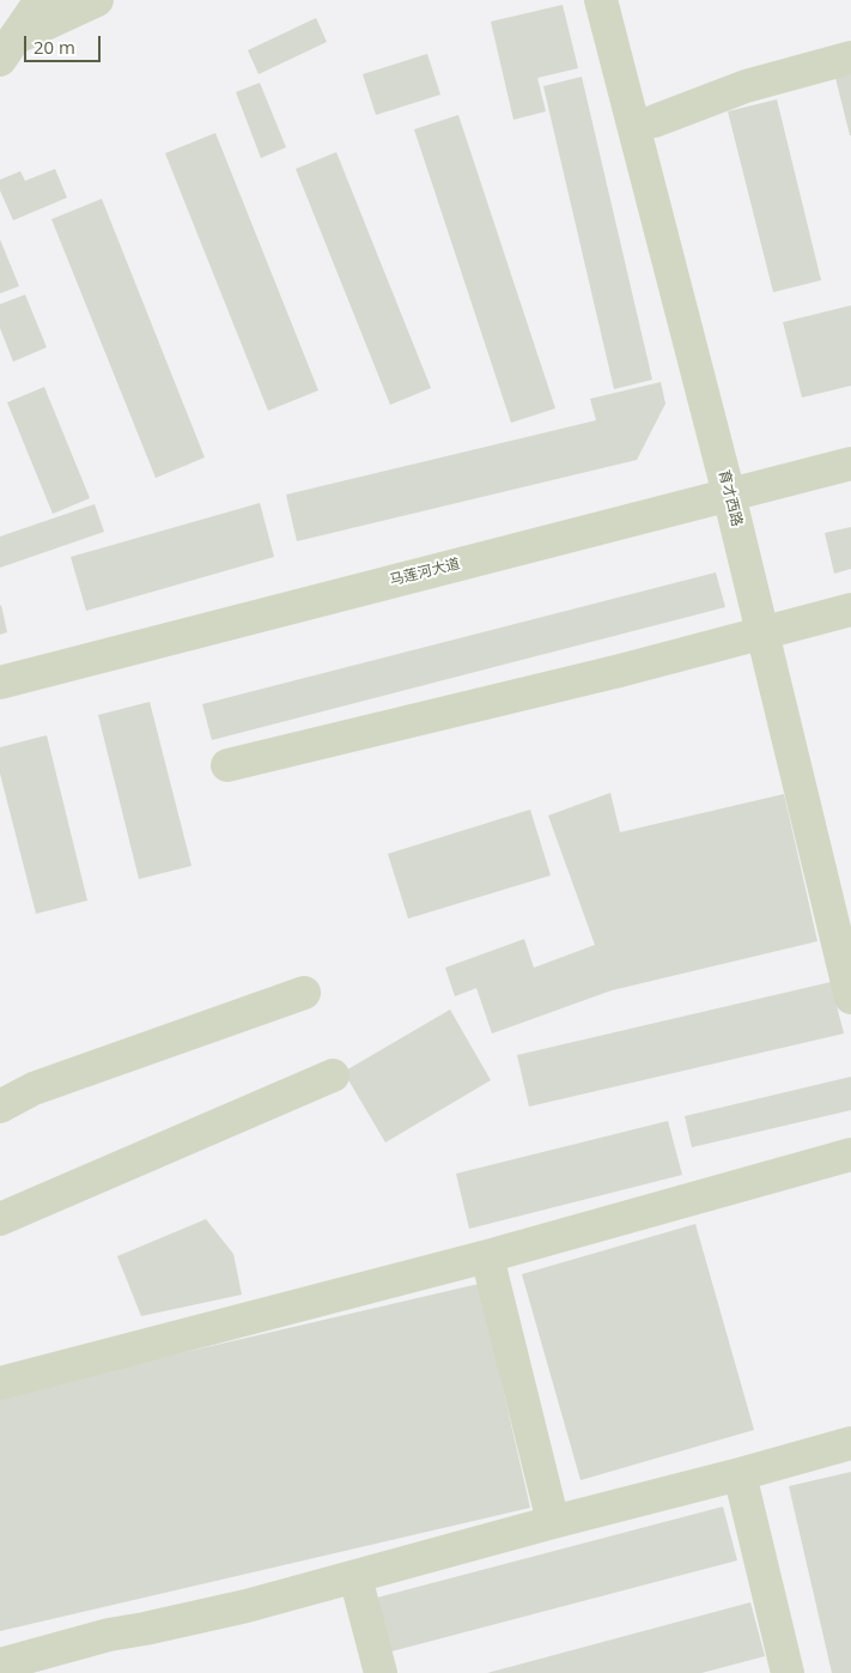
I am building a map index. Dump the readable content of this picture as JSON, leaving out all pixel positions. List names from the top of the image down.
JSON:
{
  "streets": {
    "street": ["育才西路", "马莲河大道"]
  },
  "crossings": [
    ["育才西路", "马莲河大道"]
  ],
  "scale_bar": "20 m"
}
